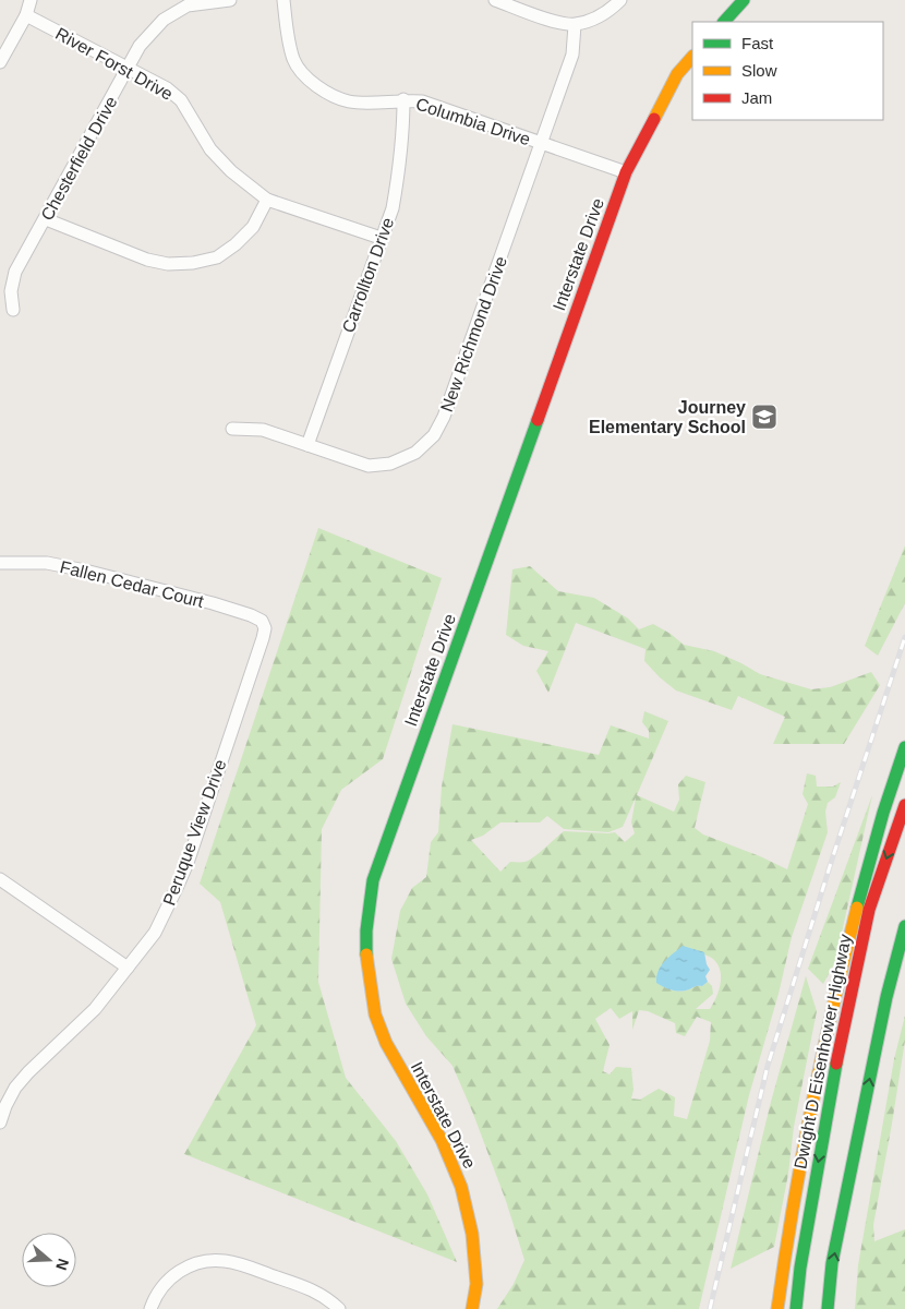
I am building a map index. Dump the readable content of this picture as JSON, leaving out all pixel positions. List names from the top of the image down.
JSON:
{
  "streets": {
    "main road": ["Interstate Drive", "Dwight D Eisenhower Highway"],
    "street": [
      "River Forst Drive",
      "Columbia Drive",
      "Chesterfield Drive",
      "Carrollton Drive",
      "New Richmond Drive",
      "Fallen Cedar Court",
      "Peruque View Drive"
    ]
  },
  "crossings": [
    ["River Forst Drive", "Chesterfield Drive"],
    ["River Forst Drive", "Carrollton Drive"],
    ["Columbia Drive", "Interstate Drive"],
    ["Columbia Drive", "Carrollton Drive"],
    ["Columbia Drive", "New Richmond Drive"],
    ["Carrollton Drive", "New Richmond Drive"],
    ["Fallen Cedar Court", "Peruque View Drive"]
  ],
  "places": {
    "school or university": ["Journey Elementary School"]
  },
  "legend": ["Fast", "Slow", "Jam"],
  "north": "right"
}
